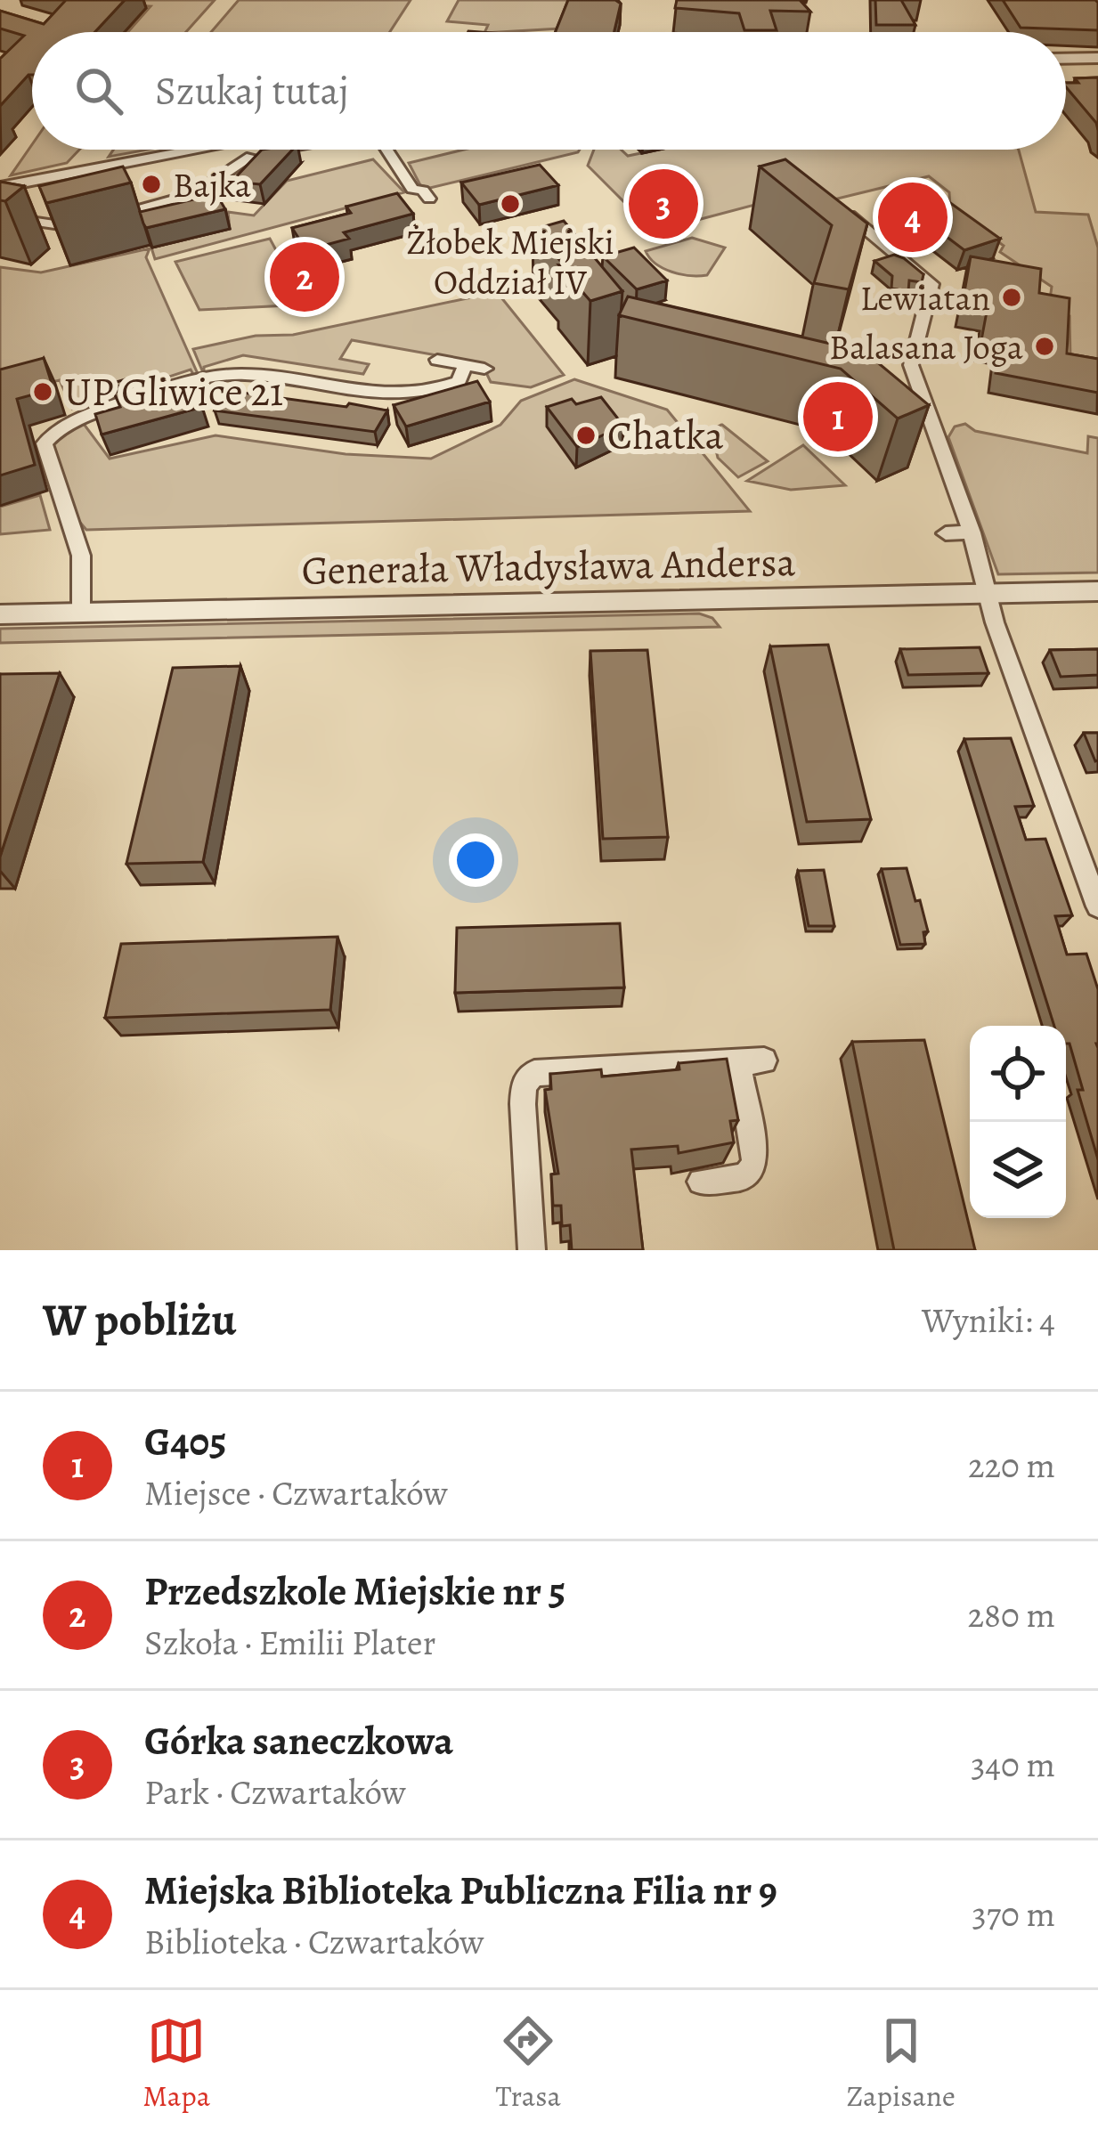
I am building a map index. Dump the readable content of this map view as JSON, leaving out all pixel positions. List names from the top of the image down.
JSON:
{
  "streets": {
    "street": ["Generała Władysława Andersa"]
  },
  "places": [
    "Bajka",
    "Żłobek Miejski Oddział IV",
    "Lewiatan",
    "Balasana Joga",
    "UP Gliwice 21",
    "Chatka"
  ],
  "page": {
    "search": "Szukaj tutaj",
    "pins": [
      "3",
      "4",
      "2",
      "1"
    ],
    "heading": ["W pobliżu", "Wyniki: 4"],
    "list": [
      {
        "mark": "1",
        "name": "G405",
        "note": "Miejsce · Czwartaków",
        "value": "220 m"
      },
      {
        "mark": "2",
        "name": "Przedszkole Miejskie nr 5",
        "note": "Szkoła · Emilii Plater",
        "value": "280 m"
      },
      {
        "mark": "3",
        "name": "Górka saneczkowa",
        "note": "Park · Czwartaków",
        "value": "340 m"
      },
      {
        "mark": "4",
        "name": "Miejska Biblioteka Publiczna Filia nr 9",
        "note": "Biblioteka · Czwartaków",
        "value": "370 m"
      }
    ],
    "nav": ["Mapa", "Trasa", "Zapisane"]
  }
}
